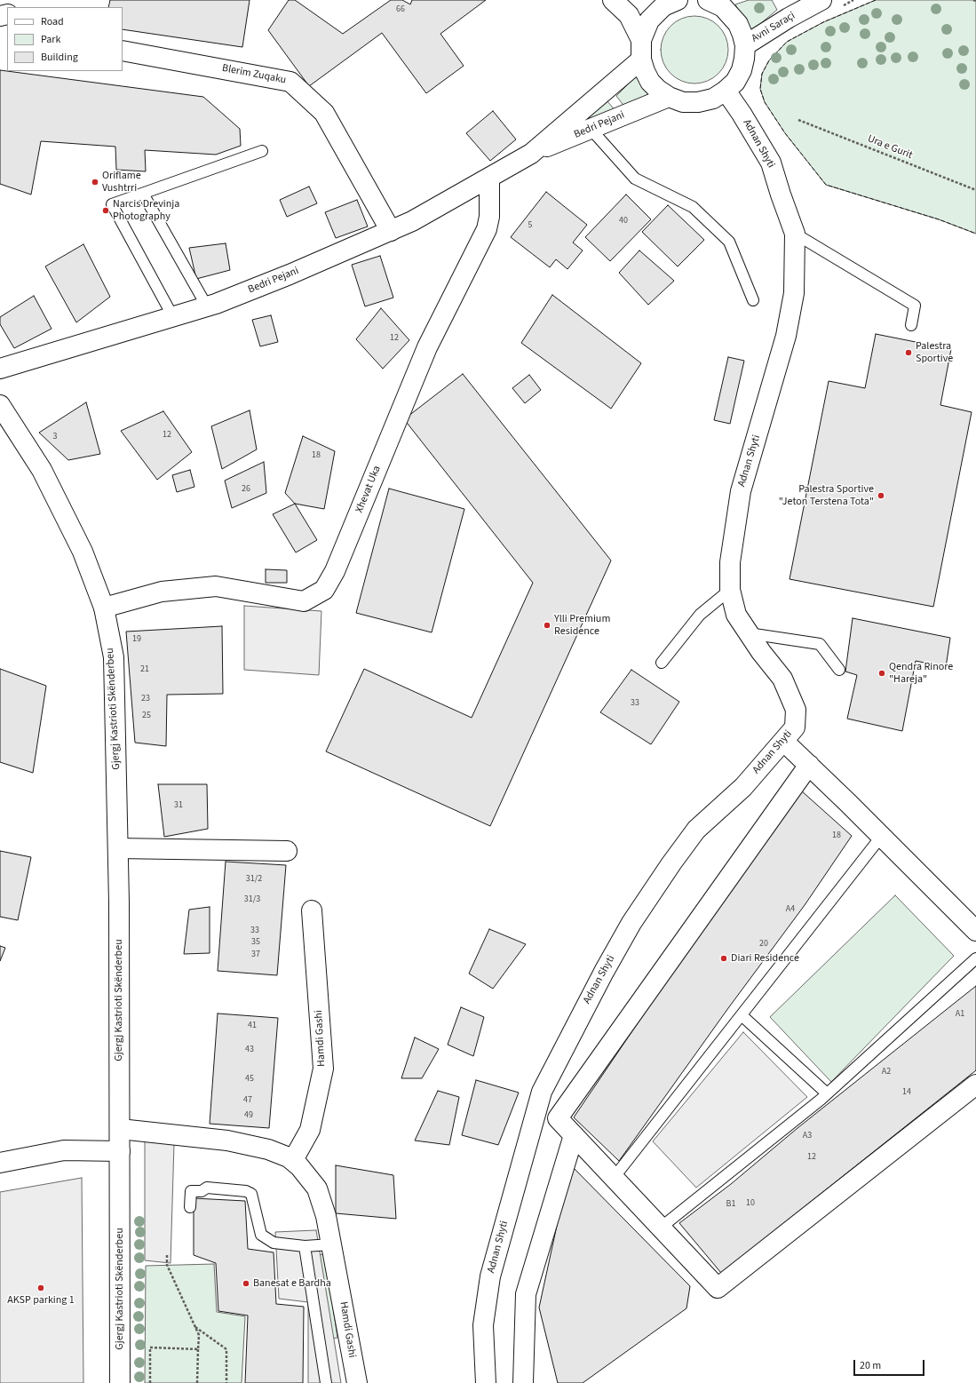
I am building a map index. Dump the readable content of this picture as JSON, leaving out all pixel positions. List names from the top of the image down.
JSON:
{
  "streets": {
    "street": [
      "Avni Saraçi",
      "Blerim Zuqaku",
      "Bedri Pejani",
      "Adnan Shyti",
      "Xhevat Uka",
      "Gjergj Kastrioti Skënderbeu",
      "Hamdi Gashi"
    ],
    "path": ["Ura e Gurit"]
  },
  "crossings": [
    ["Blerim Zuqaku", "Bedri Pejani"],
    ["Bedri Pejani", "Xhevat Uka"],
    ["Xhevat Uka", "Gjergj Kastrioti Skënderbeu"],
    ["Gjergj Kastrioti Skënderbeu", "Hamdi Gashi"]
  ],
  "places": [
    "Oriflame Vushtrri",
    "Narcis Drevinja Photography",
    "Palestra Sportive",
    "Palestra Sportive \"Jeton Terstena Tota\"",
    "Ylli Premium Residence",
    "Qendra Rinore \"Hareja\"",
    "Diari Residence",
    "Banesat e Bardha",
    "AKSP parking 1"
  ],
  "house_numbers": [
    "66",
    "40",
    "5",
    "12",
    "12",
    "3",
    "18",
    "26",
    "19",
    "21",
    "23",
    "33",
    "25",
    "31",
    "18",
    "31/2",
    "31/3",
    "A4",
    "33",
    "35",
    "20",
    "37",
    "A1",
    "41",
    "43",
    "A2",
    "45",
    "14",
    "47",
    "49",
    "A3",
    "12",
    "10",
    "B1"
  ],
  "legend": ["Road", "Park", "Building"],
  "scale_bar": "20 m"
}
